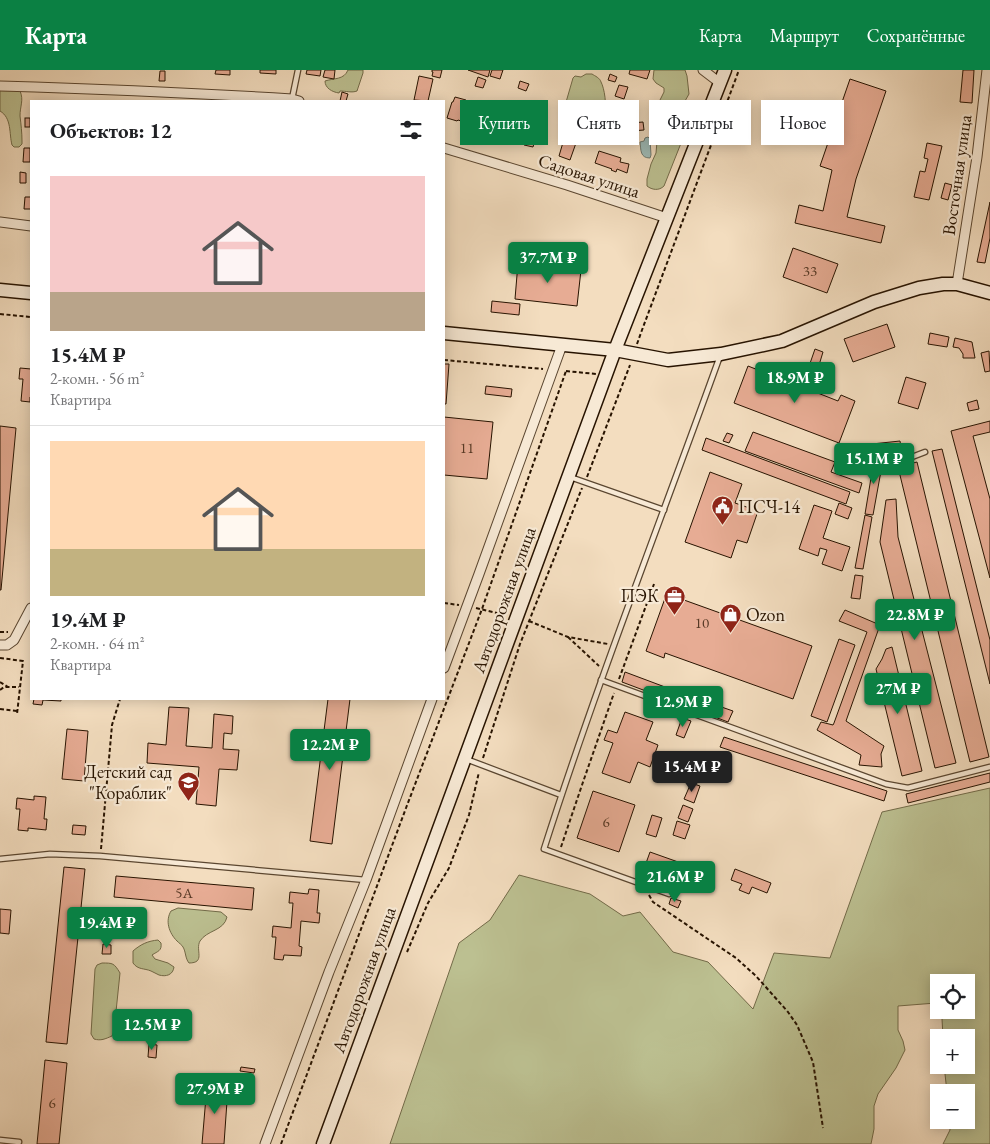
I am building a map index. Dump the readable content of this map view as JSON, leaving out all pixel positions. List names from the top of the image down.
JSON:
{
  "streets": {
    "main road": ["Автодорожная улица"],
    "street": ["Восточная улица", "Садовая улица"]
  },
  "crossings": [
    ["Садовая улица", "Автодорожная улица"]
  ],
  "places": {
    "public building": ["ПСЧ-14"],
    "office": ["ПЭК"],
    "shop": ["Ozon"],
    "school or university": ["Детский сад \"Кораблик\""]
  },
  "house_numbers": [
    "33",
    "11",
    "10",
    "6",
    "5А",
    "6"
  ],
  "page": {
    "header": "Карта",
    "nav": ["Карта", "Маршрут", "Сохранённые"],
    "chip": [
      "Купить",
      "Снять",
      "Фильтры",
      "Новое"
    ],
    "heading": "Объектов: 12",
    "list": [
      {
        "name": "15.4M ₽",
        "note": "2-комн. · 56 m² · Квартира"
      },
      {
        "name": "19.4M ₽",
        "note": "2-комн. · 64 m² · Квартира"
      }
    ],
    "price": [
      "37.7M ₽",
      "18.9M ₽",
      "15.1M ₽",
      "22.8M ₽",
      "27M ₽",
      "12.9M ₽",
      "12.2M ₽",
      "15.4M ₽",
      "21.6M ₽",
      "19.4M ₽",
      "12.5M ₽",
      "27.9M ₽"
    ],
    "map_buttons": ["+", "−"]
  }
}
